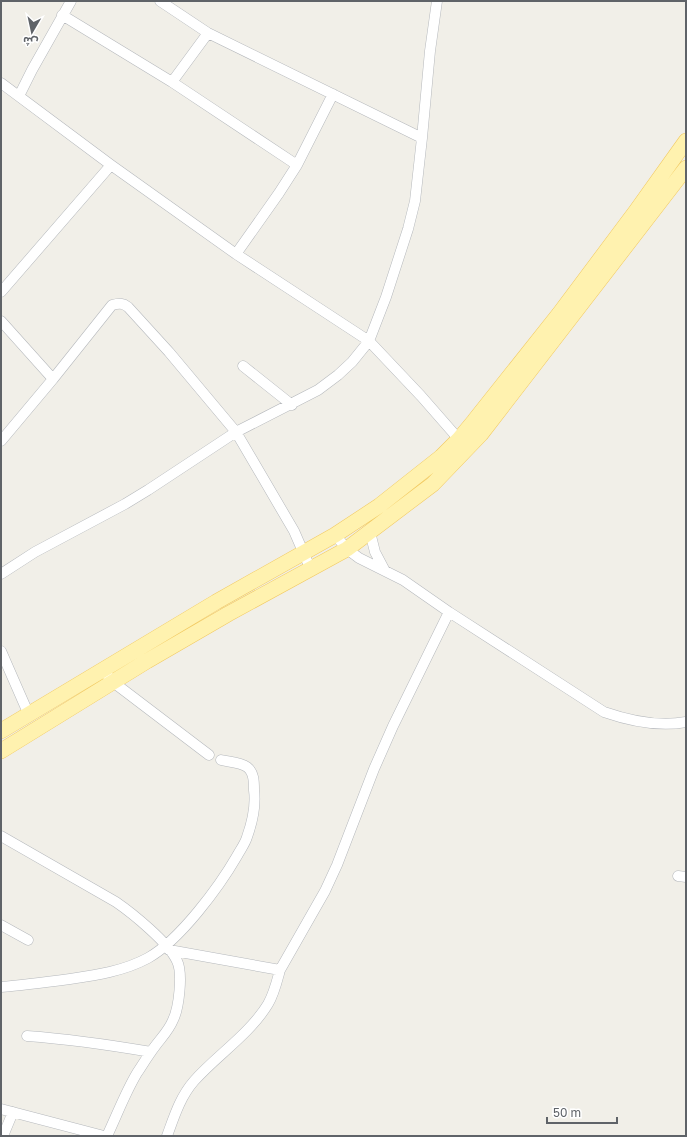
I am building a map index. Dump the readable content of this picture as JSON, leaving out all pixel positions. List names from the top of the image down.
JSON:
{
  "scale_bar": "50 m",
  "north": "bottom"
}
